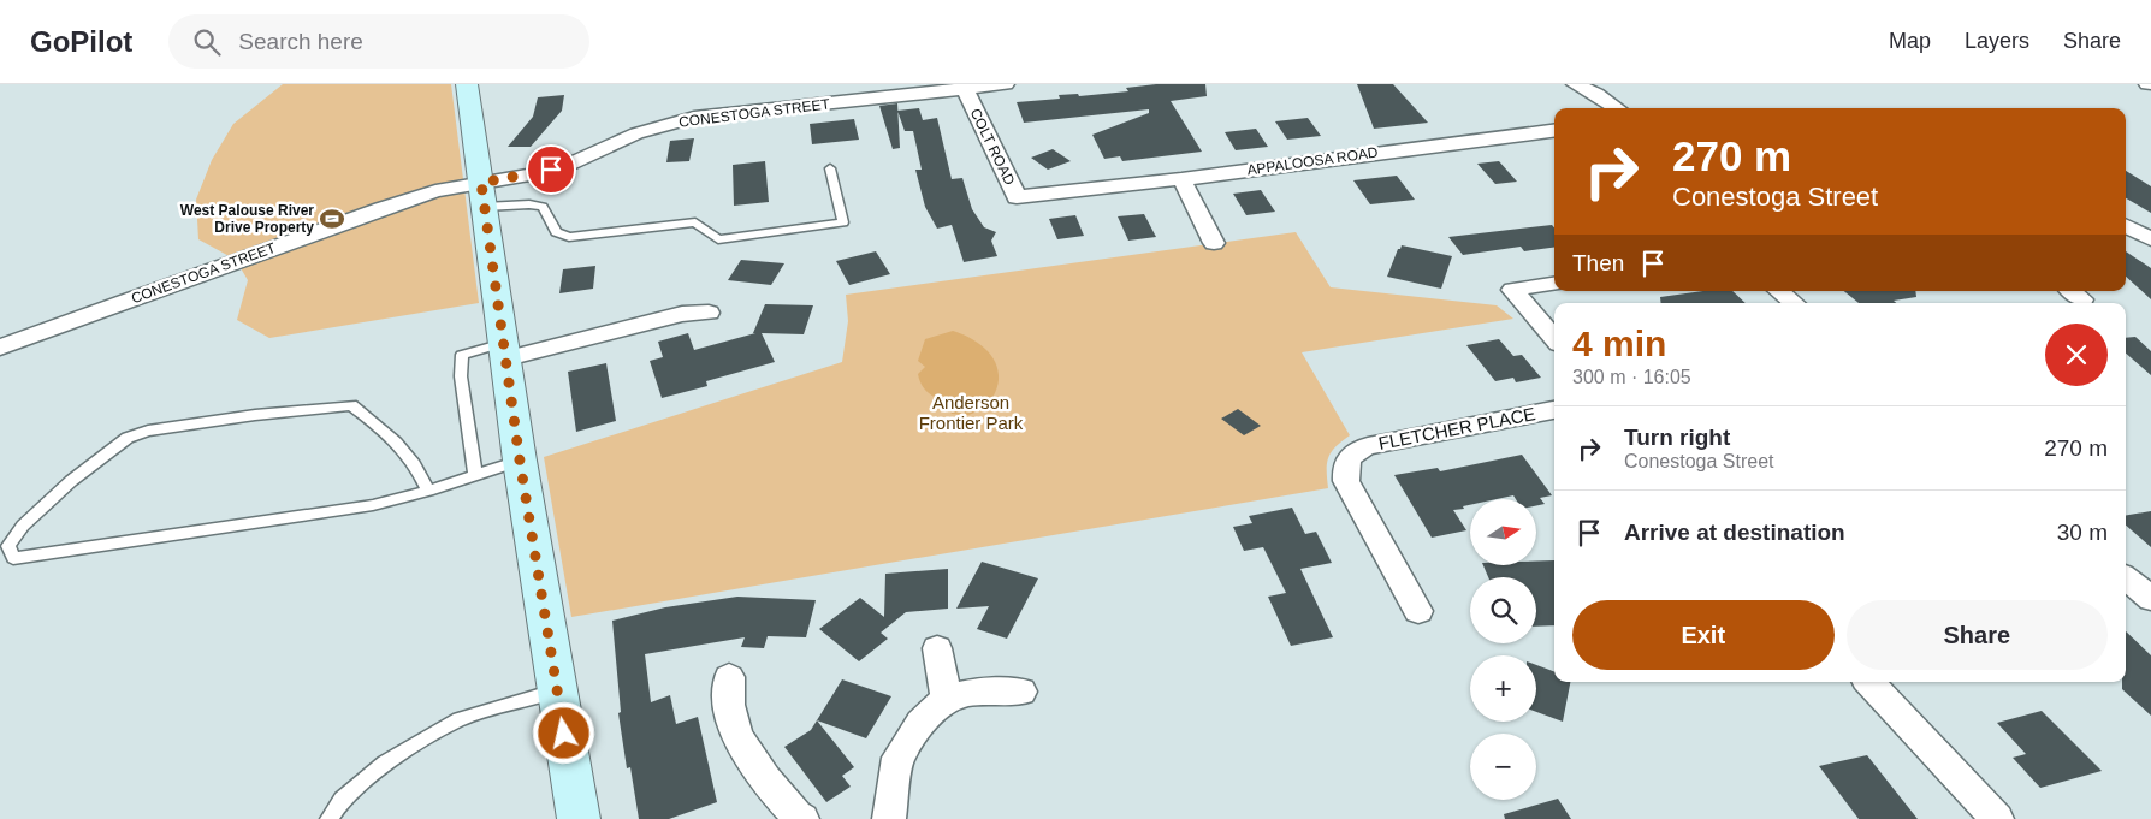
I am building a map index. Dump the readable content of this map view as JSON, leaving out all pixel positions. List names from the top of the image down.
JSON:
{
  "streets": {
    "street": [
      "CONESTOGA STREET",
      "COLT ROAD",
      "APPALOOSA ROAD",
      "FLETCHER PLACE"
    ]
  },
  "crossings": [
    ["CONESTOGA STREET", "COLT ROAD"],
    ["COLT ROAD", "APPALOOSA ROAD"]
  ],
  "parks": ["Anderson Frontier Park"],
  "places": {
    "sports": ["West Palouse River Drive Property"]
  },
  "north": "right",
  "page": {
    "header": "GoPilot",
    "search": "Search here",
    "nav": ["Map", "Layers", "Share"],
    "turn": ["270 m", "Conestoga Street"],
    "then": "Then",
    "heading": ["4 min", "300 m · 16:05"],
    "list": [
      {
        "name": "Turn right",
        "note": "Conestoga Street",
        "value": "270 m"
      },
      {
        "name": "Arrive at destination",
        "value": "30 m"
      }
    ],
    "map_buttons": ["+", "−"],
    "buttons": ["Exit", "Share"]
  }
}
